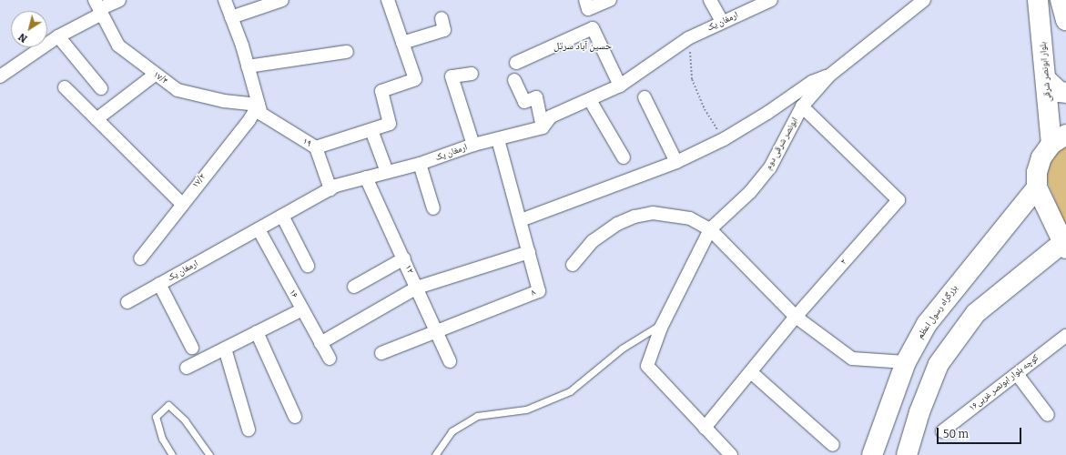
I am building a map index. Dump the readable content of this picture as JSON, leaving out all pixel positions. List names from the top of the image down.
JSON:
{
  "streets": {
    "highway": ["بلوار ابونصر شرقی", "بزرگراه رسول اعظم"],
    "street": [
      "ارمغان یک",
      "۱۷/۴",
      "۱۹",
      "ابونصر شرقی دوم",
      "۱۷/۲",
      "۲",
      "۱۲",
      "۸",
      "۱۶",
      "کوچه بلوار ابونصر غربی۱۶"
    ]
  },
  "crossings": [
    ["ارمغان یک", "۱۹"],
    ["ارمغان یک", "۱۲"],
    ["ارمغان یک", "۸"],
    ["ارمغان یک", "۱۶"],
    ["۱۷/۴", "۱۹"],
    ["۱۷/۴", "۱۷/۲"],
    ["۱۹", "۱۷/۲"],
    ["ابونصر شرقی دوم", "۲"],
    ["۱۲", "۸"]
  ],
  "districts": ["حسین آباد سرتل"],
  "scale_bar": "50 m",
  "north": "bottom left"
}
